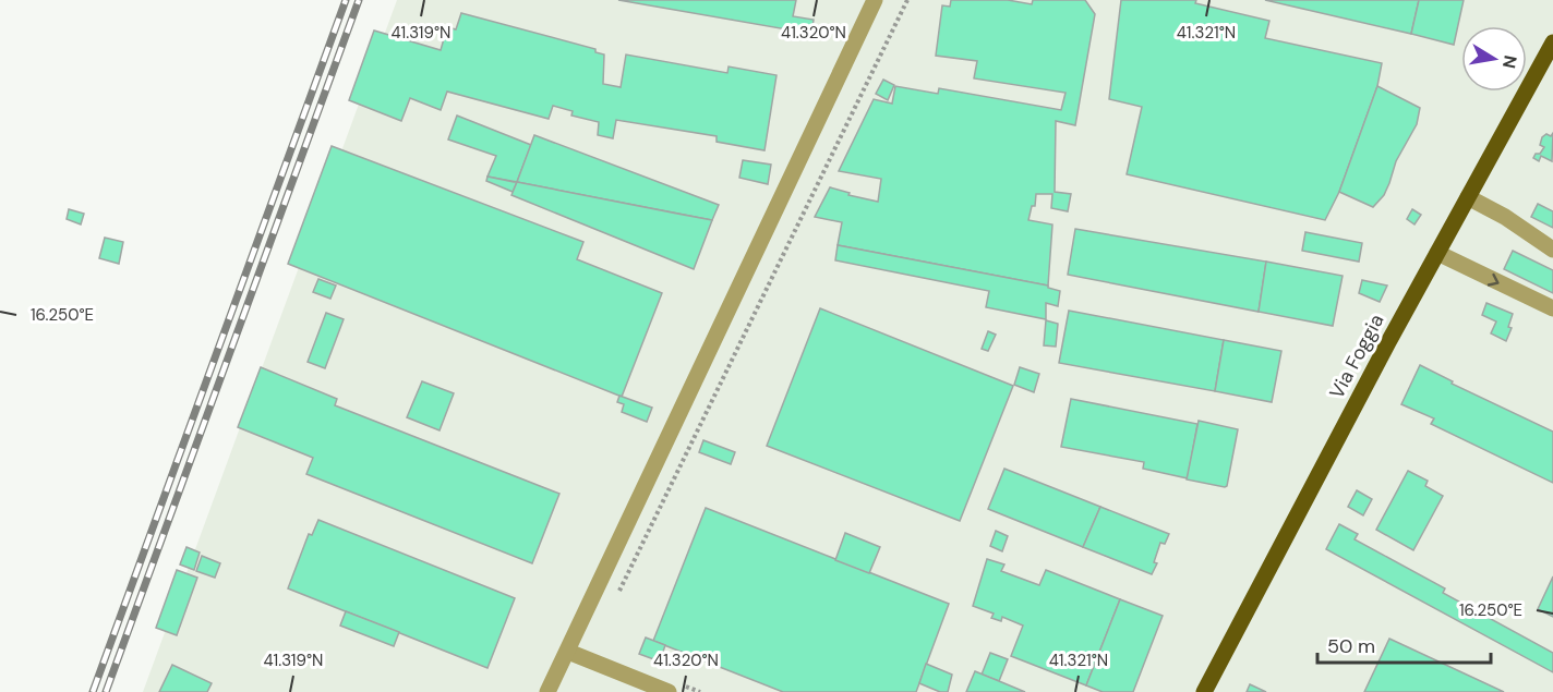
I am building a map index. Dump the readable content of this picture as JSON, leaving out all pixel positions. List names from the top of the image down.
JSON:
{
  "streets": {
    "main road": ["Via Foggia"]
  },
  "scale_bar": "50 m",
  "north": "right",
  "coordinates": [
    "41.319°N",
    "41.320°N",
    "41.321°N",
    "16.250°E"
  ]
}
